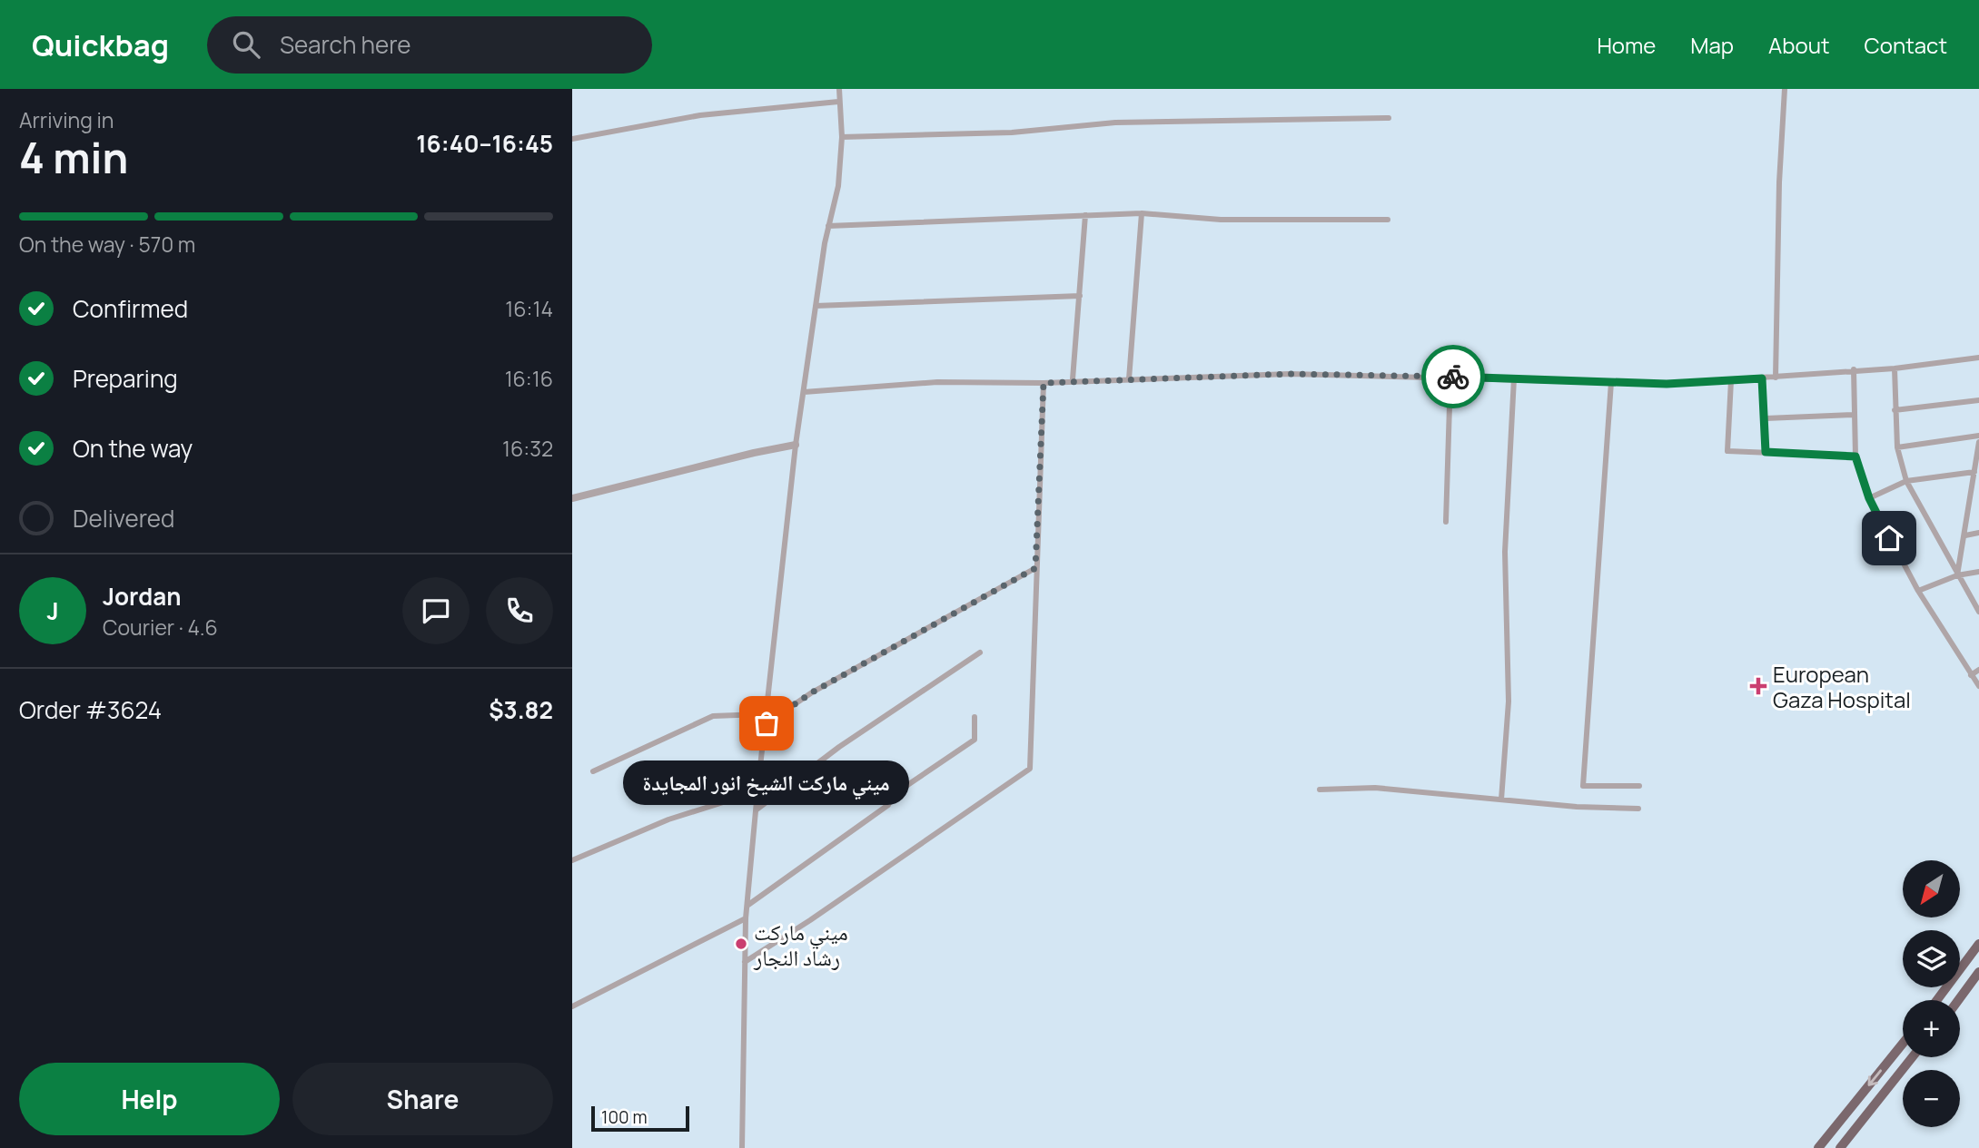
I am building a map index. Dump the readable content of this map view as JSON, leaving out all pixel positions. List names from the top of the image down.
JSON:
{
  "places": {
    "health": ["European Gaza Hospital"],
    "other": ["ميني ماركت الشيخ انور المجايدة", "ميني ماركت رشاد النجار"]
  },
  "scale_bar": "100 m",
  "north": "bottom left",
  "page": {
    "header": "Quickbag",
    "search": "Search here",
    "nav": [
      "Home",
      "Map",
      "About",
      "Contact"
    ],
    "heading": ["4 min", "Arriving in", "16:40–16:45"],
    "panel": [
      "Jordan",
      "Courier · 4.6",
      "Order #3624",
      "$3.82"
    ],
    "bar": "On the way · 570 m",
    "list": [
      ["Confirmed", "16:14"],
      ["Preparing", "16:16"],
      ["On the way", "16:32"],
      "Delivered"
    ],
    "round": "J",
    "bubble": "ميني ماركت الشيخ انور المجايدة",
    "map_buttons": ["+", "−"],
    "buttons": ["Help", "Share"],
    "scale": "100 m"
  }
}
